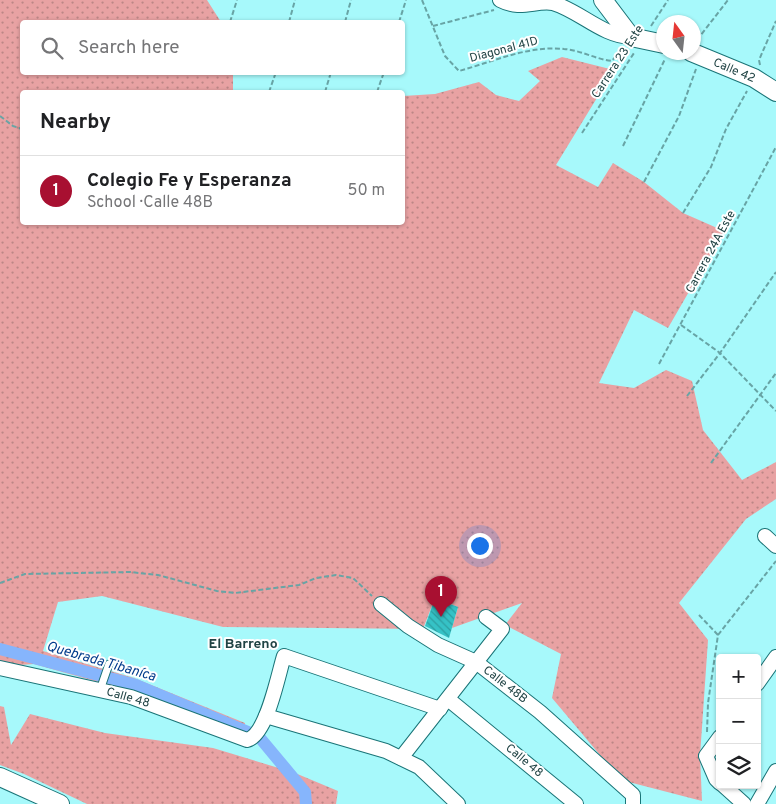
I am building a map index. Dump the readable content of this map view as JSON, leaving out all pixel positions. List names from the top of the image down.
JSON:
{
  "streets": {
    "street": ["Calle 42", "Calle 48B", "Calle 48"],
    "path": ["Diagonal 41D", "Carrera 23 Este", "Carrera 24A Este"]
  },
  "crossings": [
    ["Diagonal 41D", "Carrera 23 Este"]
  ],
  "districts": ["El Barreno"],
  "water": ["Quebrada Tibaníca"],
  "north": "top",
  "page": {
    "search": "Search here",
    "heading": "Nearby",
    "list": [
      {
        "mark": "1",
        "name": "Colegio Fe y Esperanza",
        "note": "School · Calle 48B",
        "value": "50 m"
      }
    ],
    "pins": "1",
    "map_buttons": ["+", "−"]
  }
}
